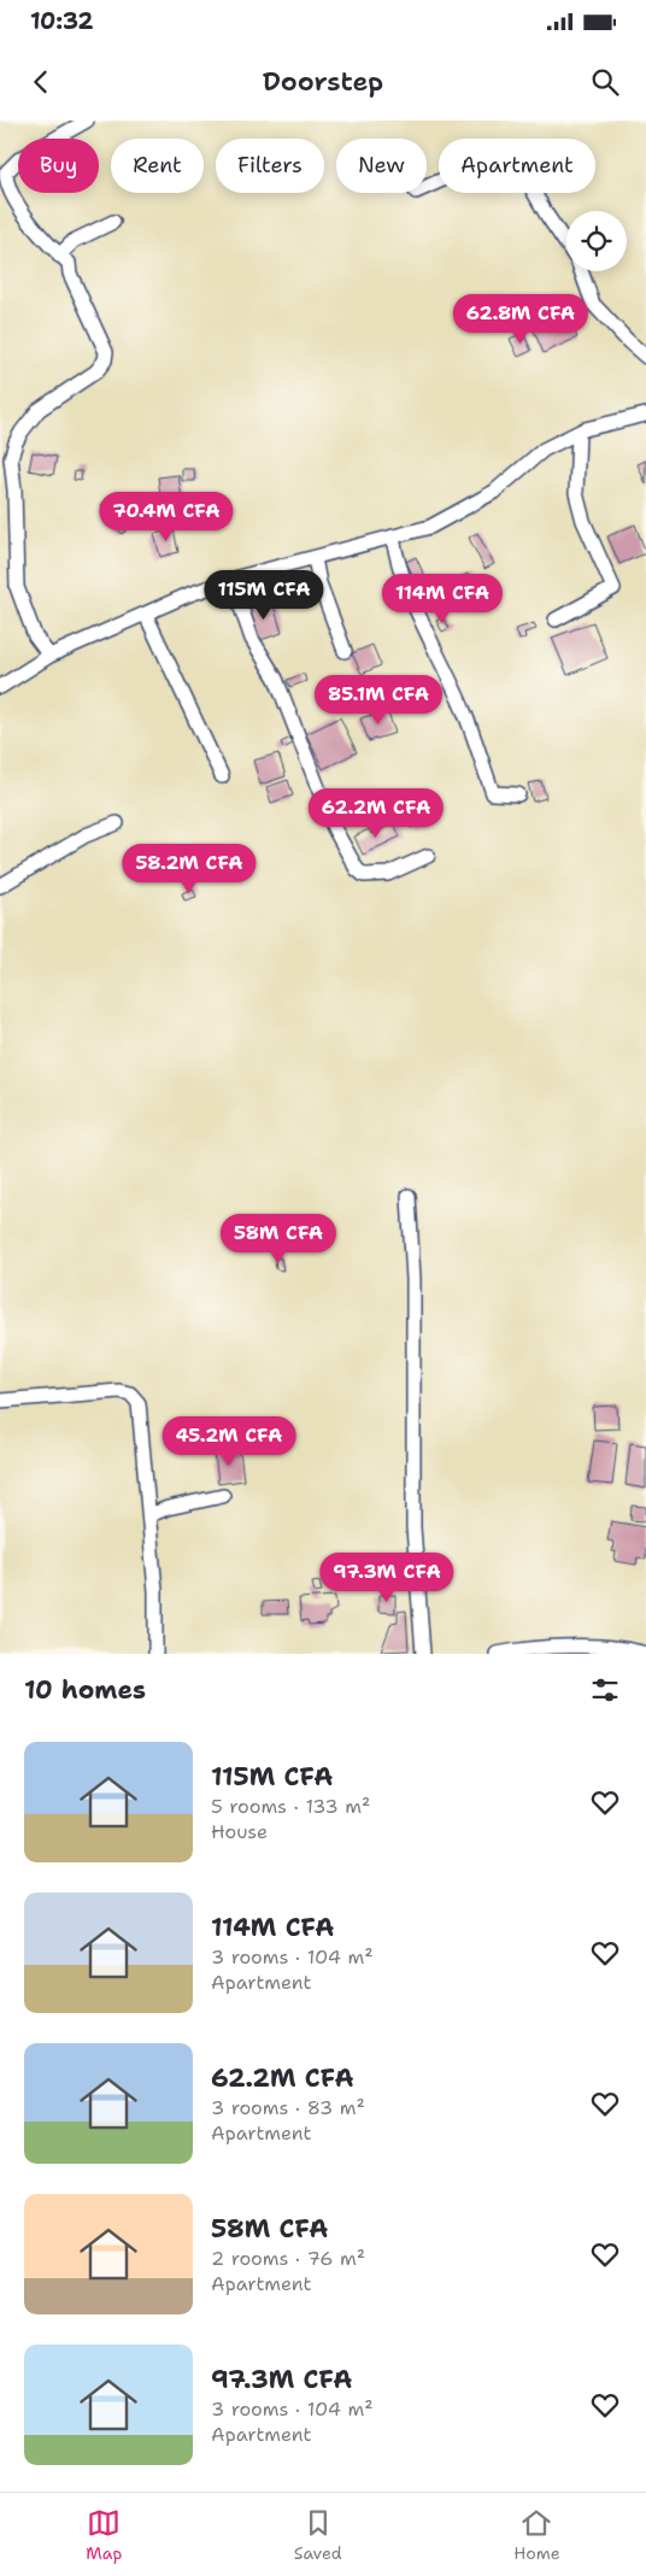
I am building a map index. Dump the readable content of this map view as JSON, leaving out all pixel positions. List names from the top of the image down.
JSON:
{
  "page": {
    "status": "10:32",
    "header": "Doorstep",
    "chip": [
      "Buy",
      "Rent",
      "Filters",
      "New",
      "Apartment"
    ],
    "price": [
      "62.8M CFA",
      "70.4M CFA",
      "115M CFA",
      "114M CFA",
      "85.1M CFA",
      "62.2M CFA",
      "58.2M CFA",
      "58M CFA",
      "45.2M CFA",
      "97.3M CFA"
    ],
    "heading": "10 homes",
    "list": [
      {
        "name": "115M CFA",
        "note": "5 rooms · 133 m² · House"
      },
      {
        "name": "114M CFA",
        "note": "3 rooms · 104 m² · Apartment"
      },
      {
        "name": "62.2M CFA",
        "note": "3 rooms · 83 m² · Apartment"
      },
      {
        "name": "58M CFA",
        "note": "2 rooms · 76 m² · Apartment"
      },
      {
        "name": "97.3M CFA",
        "note": "3 rooms · 104 m² · Apartment"
      }
    ],
    "tabs": ["Map", "Saved", "Home"]
  }
}
